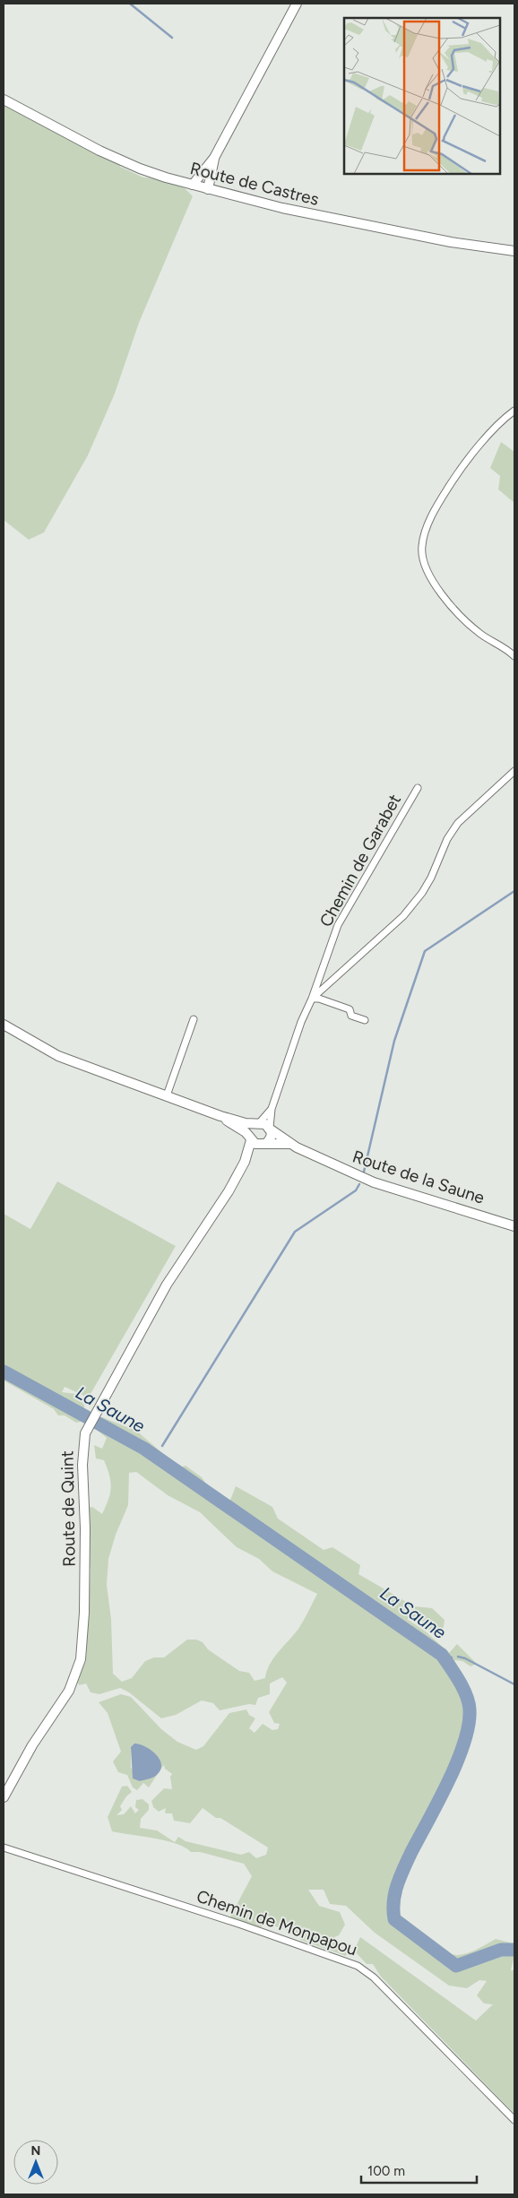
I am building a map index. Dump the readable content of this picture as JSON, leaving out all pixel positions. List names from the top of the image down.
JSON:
{
  "streets": {
    "street": [
      "Route de Castres",
      "Chemin de Garabet",
      "Route de la Saune",
      "Route de Quint",
      "Chemin de Monpapou"
    ]
  },
  "crossings": [
    ["Chemin de Garabet", "Route de la Saune"],
    ["Chemin de Garabet", "Route de Quint"],
    ["Route de la Saune", "Route de Quint"]
  ],
  "water": ["La Saune"],
  "scale_bar": "100 m",
  "north": "top"
}
